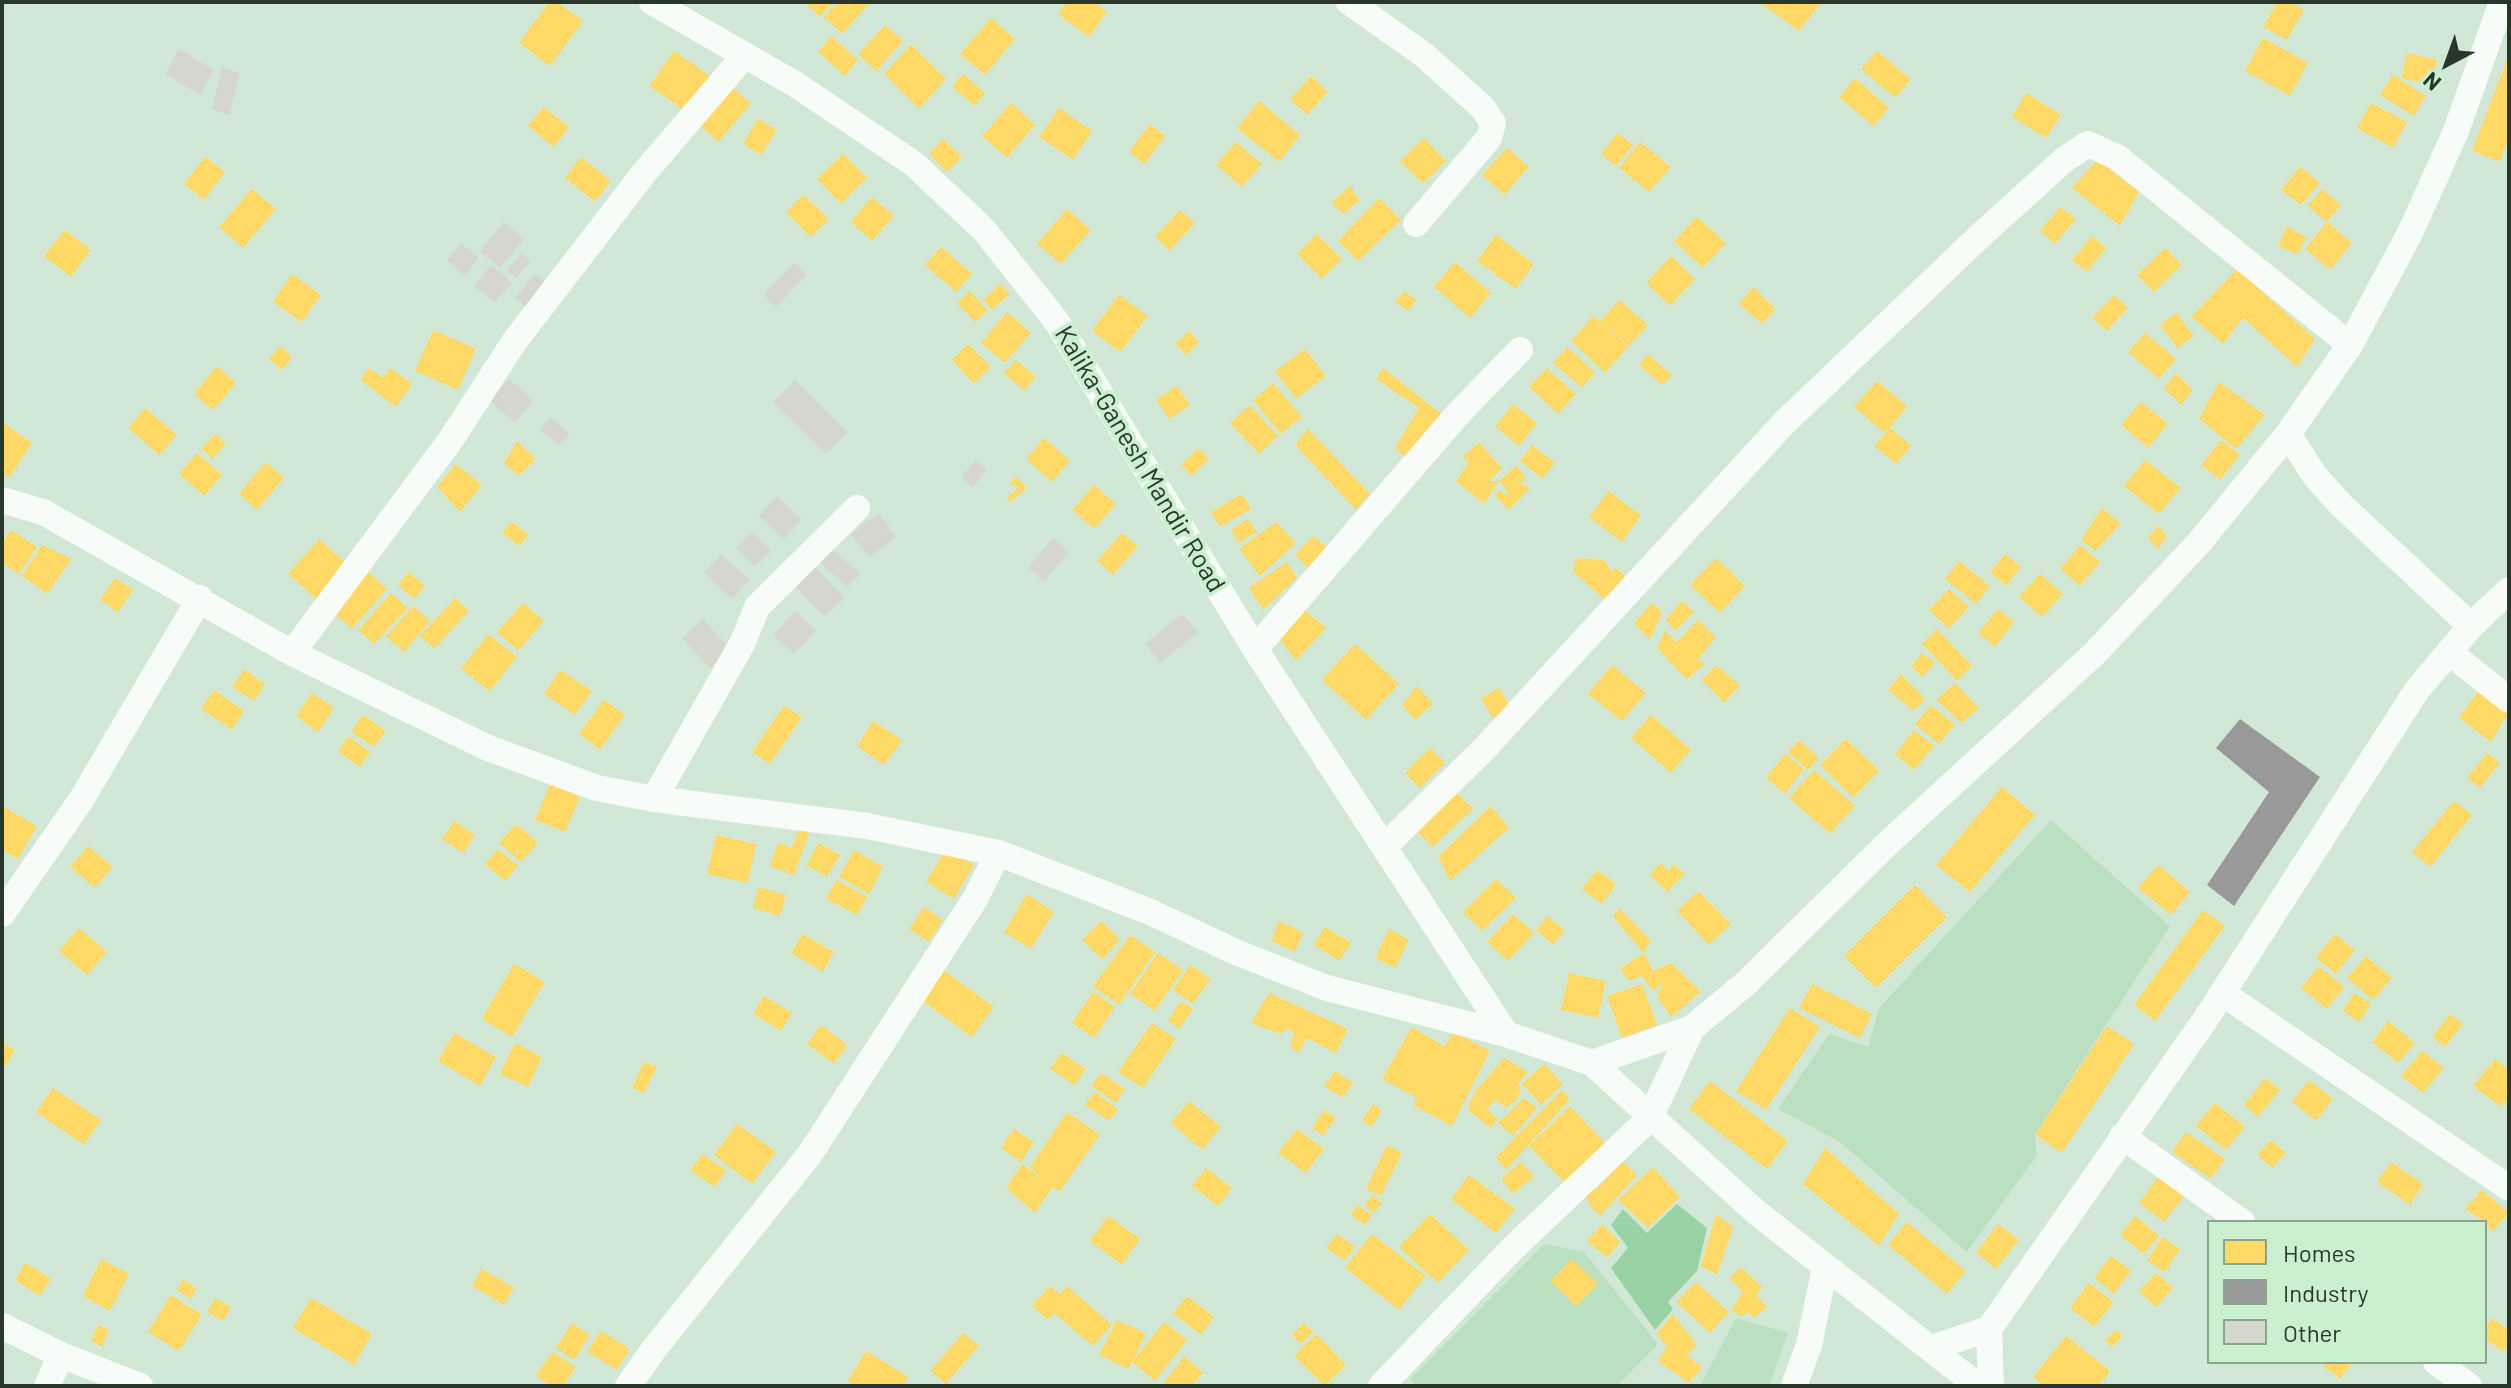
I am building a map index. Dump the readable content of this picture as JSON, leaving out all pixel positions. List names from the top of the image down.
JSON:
{
  "streets": {
    "street": ["Kalika-Ganesh Mandir Road"]
  },
  "legend": ["Homes", "Industry", "Other"],
  "north": "bottom left"
}
